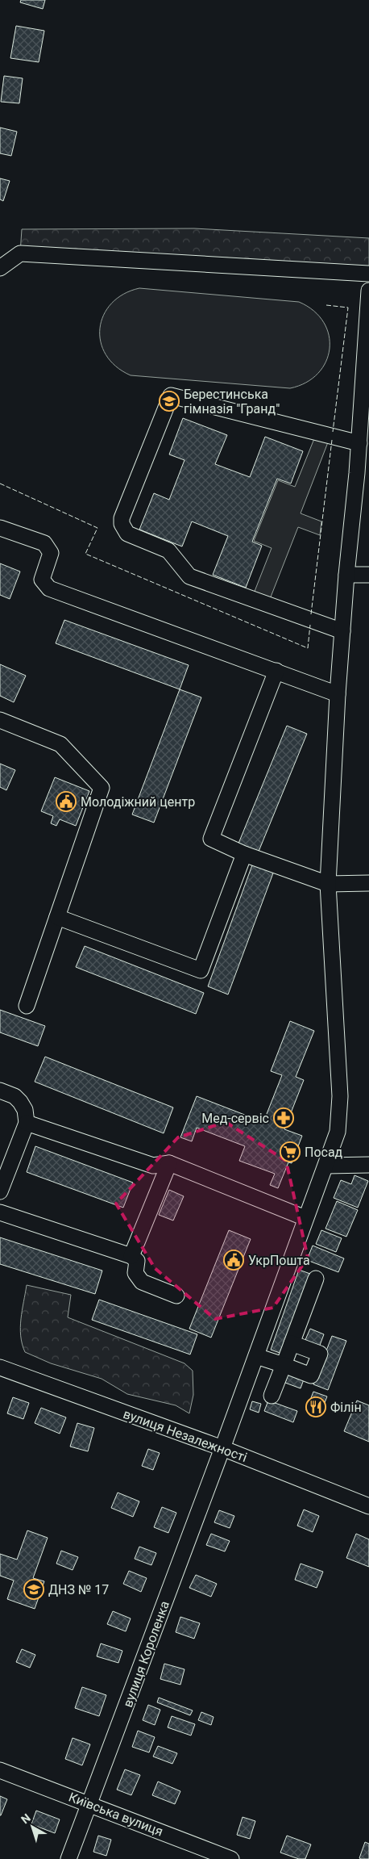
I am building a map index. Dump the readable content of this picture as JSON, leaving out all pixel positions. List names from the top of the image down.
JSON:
{
  "streets": {
    "street": ["вулиця Незалежності", "вулиця Короленка", "Київська вулиця"]
  },
  "crossings": [
    ["вулиця Незалежності", "вулиця Короленка"],
    ["вулиця Короленка", "Київська вулиця"]
  ],
  "places": {
    "school or university": ["Берестинська гімназія \"Гранд\"", "ДНЗ № 17"],
    "public building": ["Молодіжний центр", "УкрПошта"],
    "pharmacy": ["Мед-сервіс"],
    "supermarket": ["Посад"],
    "restaurant": ["Філін"]
  },
  "north": "top left"
}
